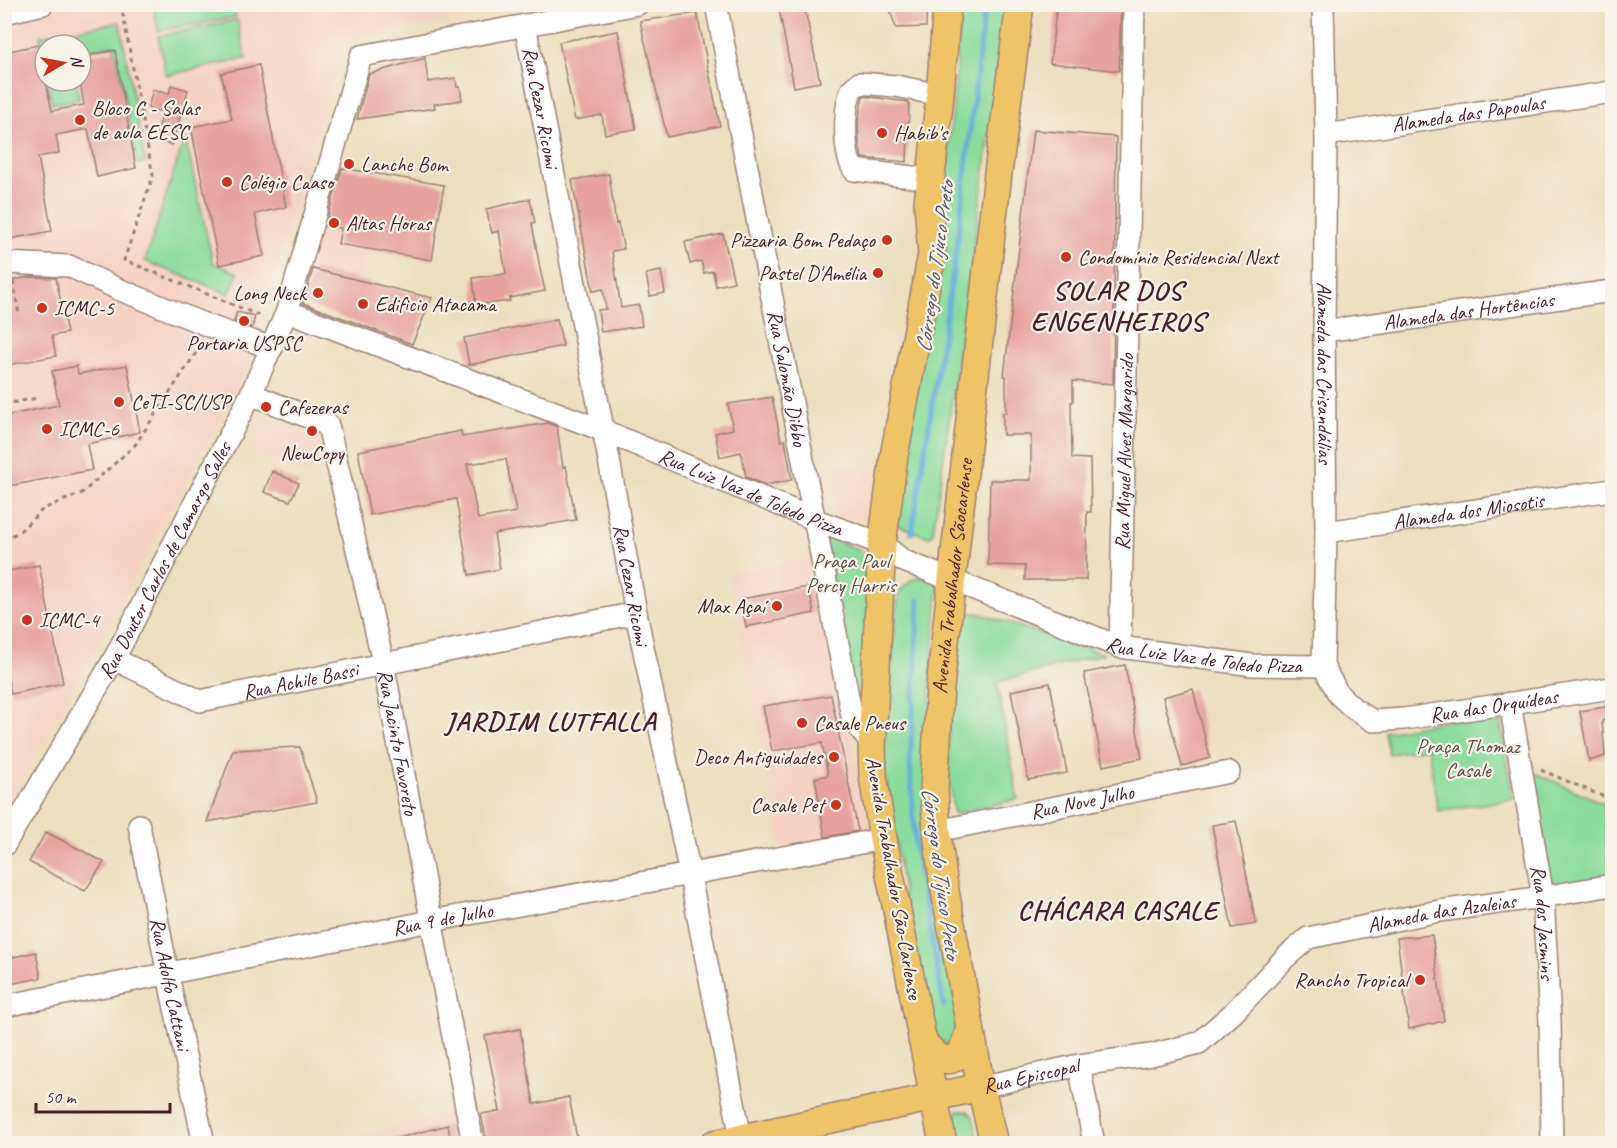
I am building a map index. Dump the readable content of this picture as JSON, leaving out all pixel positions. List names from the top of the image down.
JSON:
{
  "streets": {
    "main road": ["Avenida Trabalhador Sãocarlense", "Avenida Trabalhador São-Carlense", "Rua Episcopal"],
    "street": [
      "Rua Cezar Ricomi",
      "Alameda das Papoulas",
      "Alameda das Hortências",
      "Alameda das Crisandálias",
      "Rua Salomão Dibbo",
      "Rua Miguel Alves Margarido",
      "Rua Luiz Vaz de Toledo Pizza",
      "Alameda dos Miosotis",
      "Rua Doutor Carlos de Camargo Salles",
      "Rua Achile Bassi",
      "Rua das Orquídeas",
      "Rua Jacinto Favoreto",
      "Rua Nove Julho",
      "Alameda das Azaleias",
      "Rua 9 de Julho",
      "Rua dos Jasmins",
      "Rua Adolfo Cattani"
    ]
  },
  "crossings": [
    ["Rua Cezar Ricomi", "Rua Luiz Vaz de Toledo Pizza"],
    ["Rua Cezar Ricomi", "Rua Doutor Carlos de Camargo Salles"],
    ["Rua Cezar Ricomi", "Rua Achile Bassi"],
    ["Rua Cezar Ricomi", "Rua 9 de Julho"],
    ["Rua Cezar Ricomi", "Rua Episcopal"],
    ["Alameda das Papoulas", "Alameda das Crisandálias"],
    ["Alameda das Hortências", "Alameda das Crisandálias"],
    ["Alameda das Crisandálias", "Rua Luiz Vaz de Toledo Pizza"],
    ["Alameda das Crisandálias", "Alameda dos Miosotis"],
    ["Alameda das Crisandálias", "Rua das Orquídeas"],
    ["Rua Salomão Dibbo", "Rua Luiz Vaz de Toledo Pizza"],
    ["Rua Salomão Dibbo", "Avenida Trabalhador São-Carlense"],
    ["Rua Miguel Alves Margarido", "Rua Luiz Vaz de Toledo Pizza"],
    ["Rua Luiz Vaz de Toledo Pizza", "Rua Doutor Carlos de Camargo Salles"],
    ["Rua Luiz Vaz de Toledo Pizza", "Avenida Trabalhador Sãocarlense"],
    ["Rua Luiz Vaz de Toledo Pizza", "Rua das Orquídeas"],
    ["Rua Luiz Vaz de Toledo Pizza", "Avenida Trabalhador São-Carlense"],
    ["Rua Doutor Carlos de Camargo Salles", "Rua Achile Bassi"],
    ["Rua Doutor Carlos de Camargo Salles", "Rua Jacinto Favoreto"],
    ["Avenida Trabalhador Sãocarlense", "Rua Nove Julho"],
    ["Avenida Trabalhador Sãocarlense", "Rua Episcopal"],
    ["Rua Achile Bassi", "Rua Jacinto Favoreto"],
    ["Rua das Orquídeas", "Rua dos Jasmins"],
    ["Rua Jacinto Favoreto", "Rua 9 de Julho"],
    ["Avenida Trabalhador São-Carlense", "Rua 9 de Julho"],
    ["Avenida Trabalhador São-Carlense", "Rua Episcopal"],
    ["Alameda das Azaleias", "Rua dos Jasmins"],
    ["Alameda das Azaleias", "Rua Episcopal"],
    ["Rua 9 de Julho", "Rua Adolfo Cattani"]
  ],
  "districts": ["SOLAR DOS ENGENHEIROS", "JARDIM LUTFALLA", "CHÁCARA CASALE"],
  "water": ["Córrego do Tijuco Preto"],
  "parks": ["Praça Paul Percy Harris", "Praça Thomaz Casale"],
  "places": [
    "Bloco C - Salas de aula EESC",
    "Habib's",
    "Lanche Bom",
    "Colégio Caaso",
    "Altas Horas",
    "Pizzaria Bom Pedaço",
    "Condomínio Residencial Next",
    "Pastel D'Amélia",
    "Long Neck",
    "Edificio Atacama",
    "ICMC-5",
    "Portaria USPSC",
    "CeTI-SC/USP",
    "Cafezeras",
    "ICMC-6",
    "NewCopy",
    "Max Açaí",
    "ICMC-4",
    "Casale Pneus",
    "Deco Antiguidades",
    "Casale Pet",
    "Rancho Tropical"
  ],
  "scale_bar": "50 m",
  "north": "right"
}
